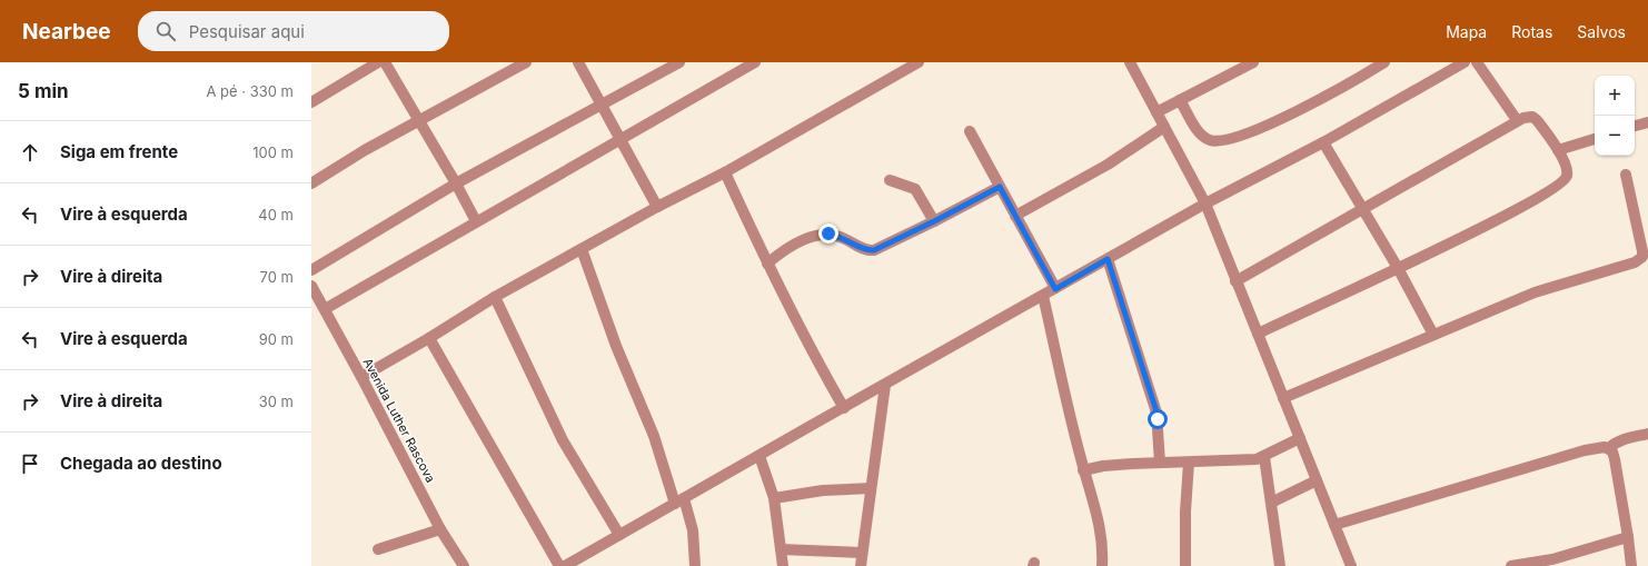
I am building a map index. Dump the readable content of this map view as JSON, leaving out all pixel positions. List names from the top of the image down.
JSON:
{
  "streets": {
    "street": ["Avenida Luther Rascova"]
  },
  "page": {
    "header": "Nearbee",
    "search": "Pesquisar aqui",
    "nav": ["Mapa", "Rotas", "Salvos"],
    "heading": ["5 min", "A pé · 330 m"],
    "map_buttons": ["+", "−"],
    "list": [
      ["Siga em frente", "100 m"],
      ["Vire à esquerda", "40 m"],
      ["Vire à direita", "70 m"],
      ["Vire à esquerda", "90 m"],
      ["Vire à direita", "30 m"],
      "Chegada ao destino"
    ]
  }
}
